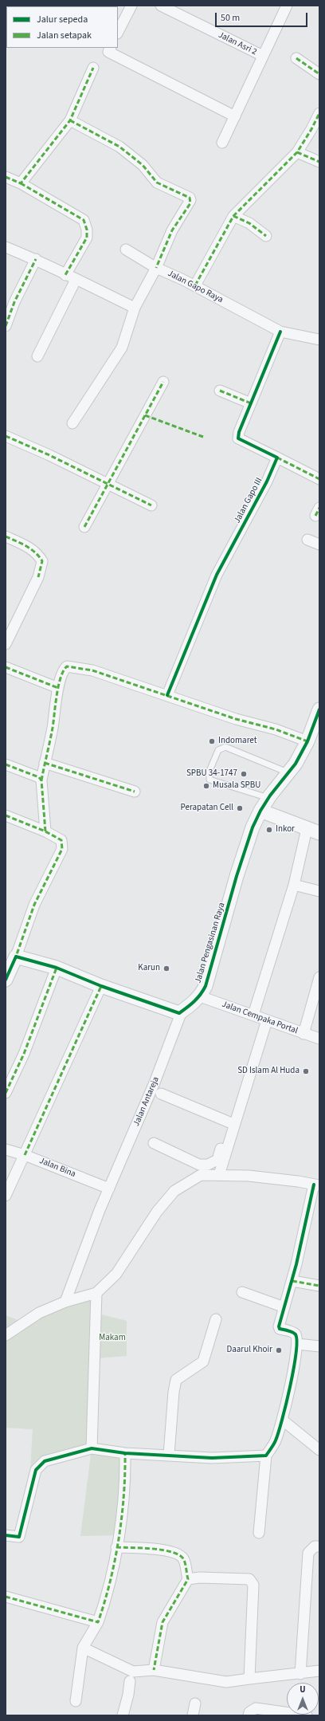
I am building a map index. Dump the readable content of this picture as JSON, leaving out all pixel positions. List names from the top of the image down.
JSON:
{
  "streets": {
    "street": [
      "Jalan Asri 2",
      "Jalan Gapo Raya",
      "Jalan Gapo III",
      "Jalan Pengasinan Raya",
      "Jalan Cempaka Portal",
      "Jalan Antareja",
      "Jalan Bina"
    ]
  },
  "crossings": [
    ["Jalan Pengasinan Raya", "Jalan Cempaka Portal"],
    ["Jalan Pengasinan Raya", "Jalan Antareja"],
    ["Jalan Antareja", "Jalan Bina"]
  ],
  "parks": ["Makam"],
  "places": [
    "Indomaret",
    "SPBU 34-1747",
    "Musala SPBU",
    "Perapatan Cell",
    "Inkor",
    "Karun",
    "SD Islam Al Huda",
    "Daarul Khoir"
  ],
  "legend": ["Jalur sepeda", "Jalan setapak"],
  "scale_bar": "50 m",
  "north": "top"
}
